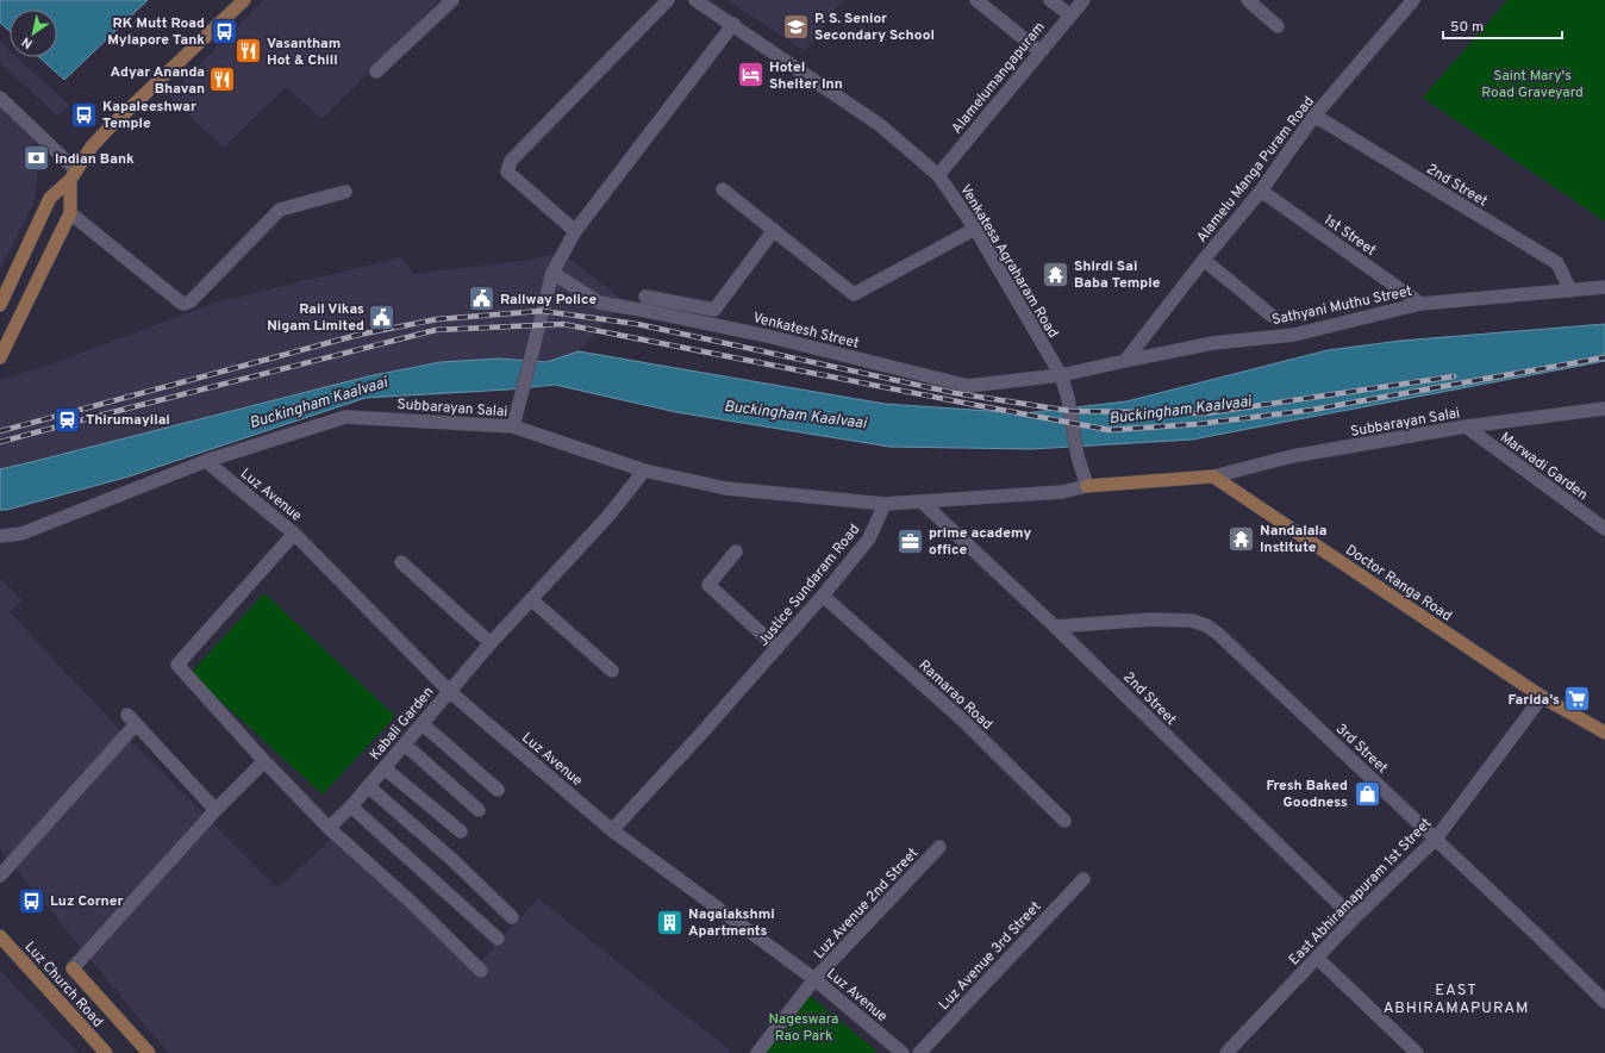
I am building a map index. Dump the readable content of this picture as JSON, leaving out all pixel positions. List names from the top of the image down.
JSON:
{
  "streets": {
    "main road": ["Doctor Ranga Road", "Luz Church Road"],
    "street": [
      "Alamelumangapuram",
      "Alamelu Manga Puram Road",
      "2nd Street",
      "1st Street",
      "Venkatesa Agraharam Road",
      "Sathyani Muthu Street",
      "Venkatesh Street",
      "Subbarayan Salai",
      "Marwadi Garden",
      "Luz Avenue",
      "Justice Sundaram Road",
      "Ramarao Road",
      "Kabali Garden",
      "3rd Street",
      "East Abhiramapuram 1st Street",
      "Luz Avenue 2nd Street",
      "Luz Avenue 3rd Street"
    ]
  },
  "crossings": [
    ["Alamelumangapuram", "Venkatesa Agraharam Road"],
    ["Alamelu Manga Puram Road", "2nd Street"],
    ["Alamelu Manga Puram Road", "1st Street"],
    ["Alamelu Manga Puram Road", "Sathyani Muthu Street"],
    ["2nd Street", "Sathyani Muthu Street"],
    ["2nd Street", "3rd Street"],
    ["2nd Street", "East Abhiramapuram 1st Street"],
    ["1st Street", "Sathyani Muthu Street"],
    ["Venkatesa Agraharam Road", "Sathyani Muthu Street"],
    ["Venkatesa Agraharam Road", "Venkatesh Street"],
    ["Sathyani Muthu Street", "Venkatesh Street"],
    ["Subbarayan Salai", "Marwadi Garden"],
    ["Subbarayan Salai", "Luz Avenue"],
    ["Subbarayan Salai", "Doctor Ranga Road"],
    ["Subbarayan Salai", "Justice Sundaram Road"],
    ["Subbarayan Salai", "Kabali Garden"],
    ["Luz Avenue", "Justice Sundaram Road"],
    ["Luz Avenue", "Kabali Garden"],
    ["Luz Avenue", "Luz Avenue 2nd Street"],
    ["Doctor Ranga Road", "East Abhiramapuram 1st Street"],
    ["Justice Sundaram Road", "Ramarao Road"],
    ["3rd Street", "East Abhiramapuram 1st Street"]
  ],
  "districts": ["EAST ABHIRAMAPURAM"],
  "water": ["Buckingham Kaalvaai"],
  "parks": ["Saint Mary's Road Graveyard", "Nageswara Rao Park"],
  "places": {
    "school or university": ["P. S. Senior Secondary School"],
    "bus stop": ["RK Mutt Road Mylapore Tank", "Kapaleeshwar Temple", "Luz Corner"],
    "restaurant": ["Vasantham Hot & Chill", "Adyar Ananda Bhavan"],
    "hotel": ["Hotel Shelter Inn"],
    "bank": ["Indian Bank"],
    "temple": ["Shirdi Sai Baba Temple", "Nandalala Institute"],
    "public building": ["Railway Police", "Rail Vikas Nigam Limited"],
    "station": ["Thirumayilai"],
    "office": ["prime academy office"],
    "supermarket": ["Farida's"],
    "shop": ["Fresh Baked Goodness"],
    "building": ["Nagalakshmi Apartments"]
  },
  "scale_bar": "50 m",
  "north": "bottom left"
}
